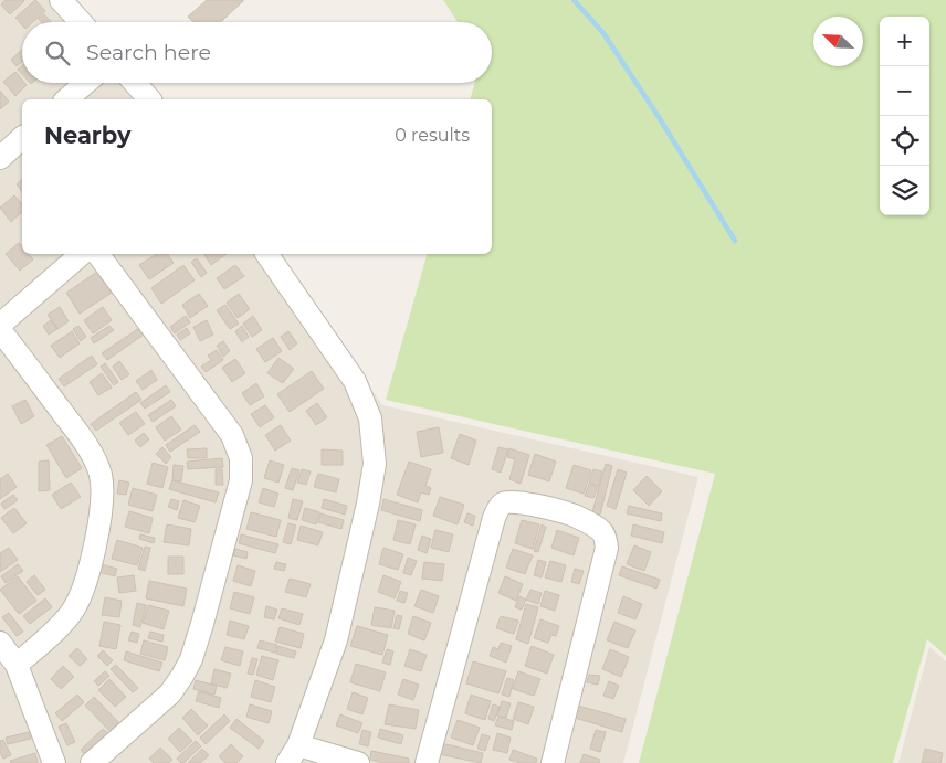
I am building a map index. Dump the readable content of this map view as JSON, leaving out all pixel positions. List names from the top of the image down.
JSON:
{
  "north": "top left",
  "page": {
    "map_buttons": ["+", "−"],
    "search": "Search here",
    "heading": ["Nearby", "0 results"]
  }
}
